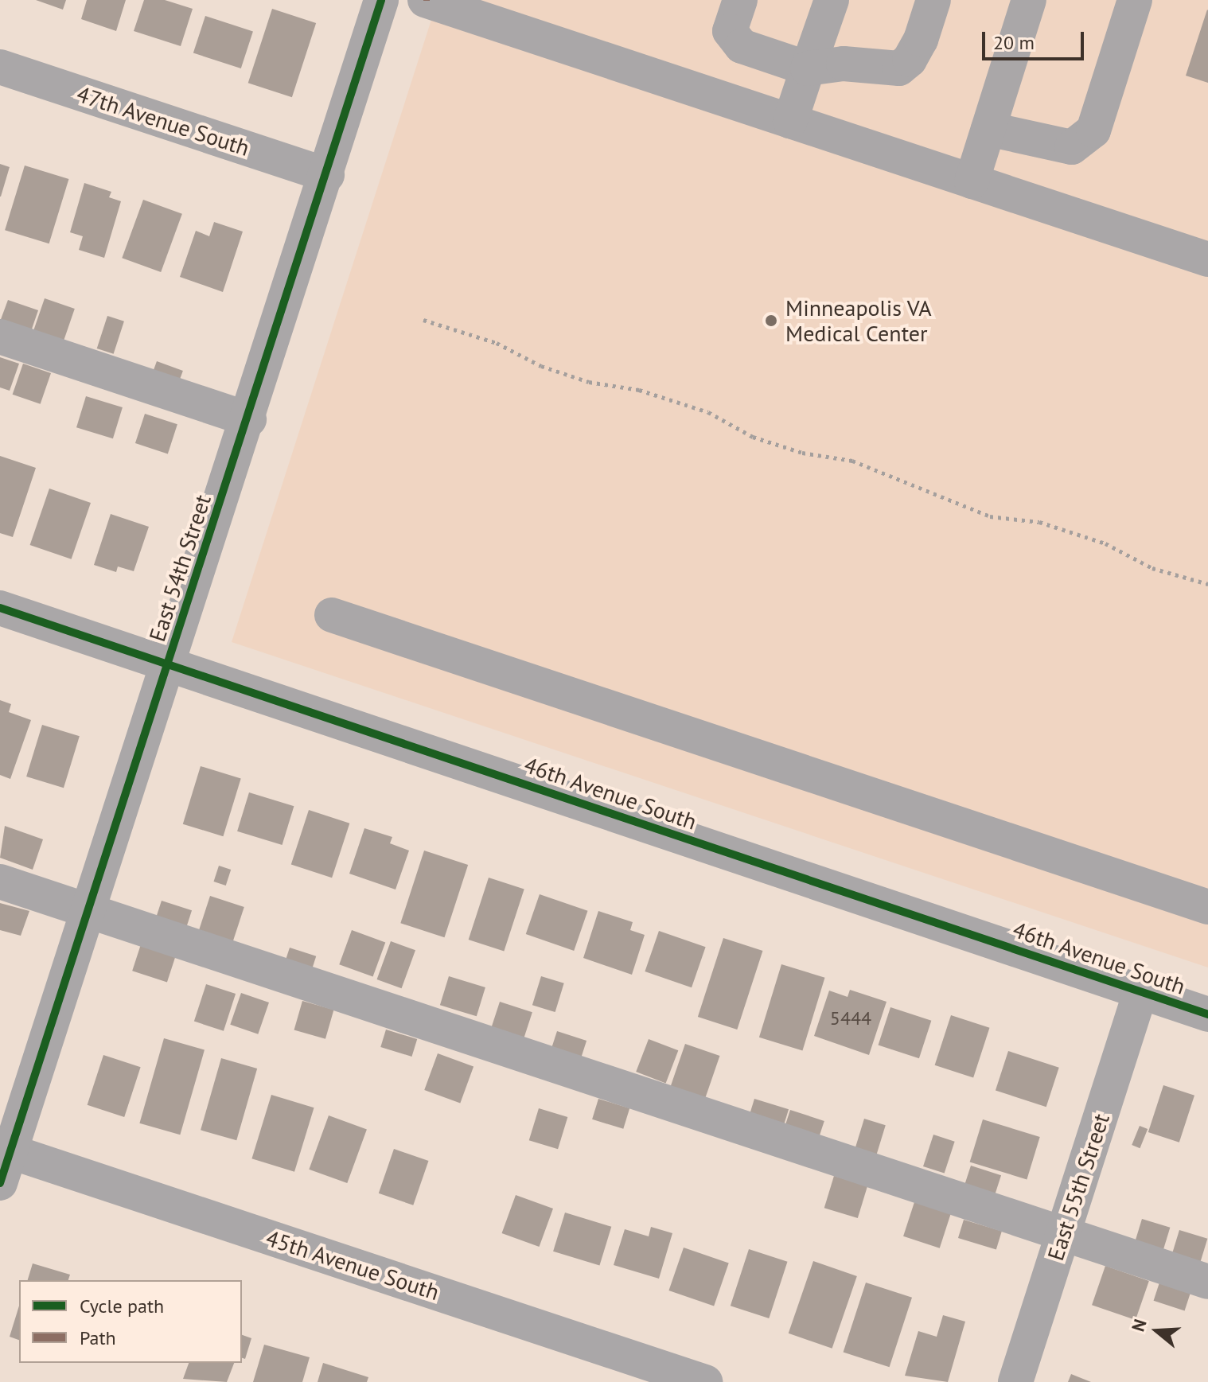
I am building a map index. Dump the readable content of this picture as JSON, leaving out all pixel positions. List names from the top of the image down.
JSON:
{
  "streets": {
    "street": [
      "47th Avenue South",
      "East 54th Street",
      "46th Avenue South",
      "East 55th Street",
      "45th Avenue South"
    ]
  },
  "crossings": [
    ["47th Avenue South", "East 54th Street"],
    ["East 54th Street", "46th Avenue South"],
    ["East 54th Street", "45th Avenue South"],
    ["46th Avenue South", "East 55th Street"]
  ],
  "places": ["Minneapolis VA Medical Center"],
  "house_numbers": ["5444"],
  "legend": ["Cycle path", "Path"],
  "scale_bar": "20 m",
  "north": "left"
}
